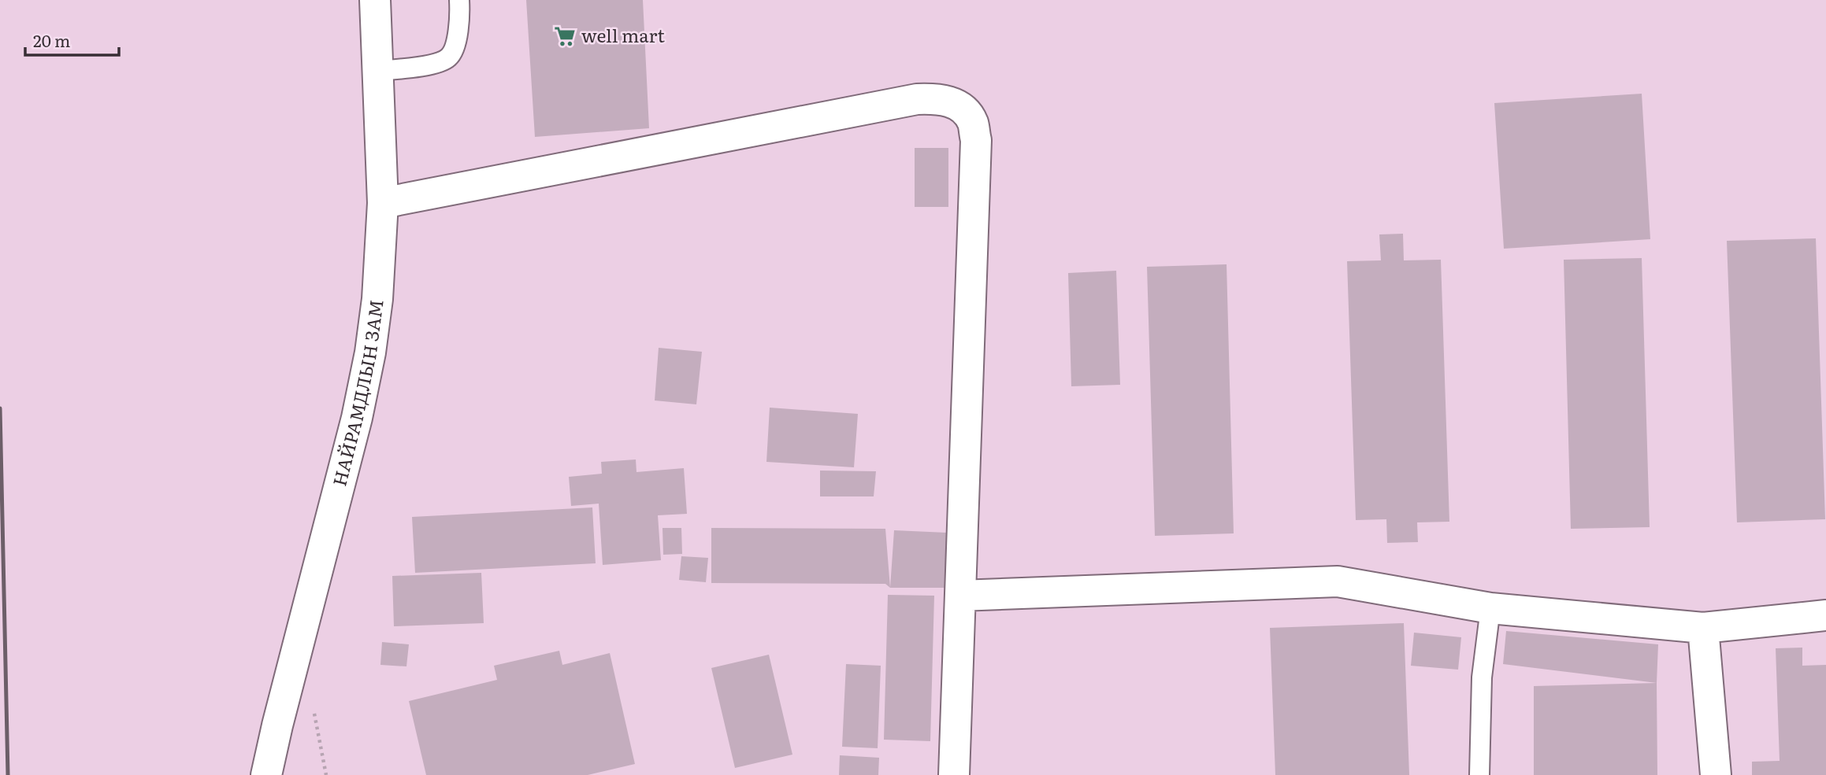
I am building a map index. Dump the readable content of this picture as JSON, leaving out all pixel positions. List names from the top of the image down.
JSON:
{
  "streets": {
    "street": ["НАЙРАМДЛЫН ЗАМ"]
  },
  "places": {
    "supermarket": ["well mart"]
  },
  "scale_bar": "20 m"
}
